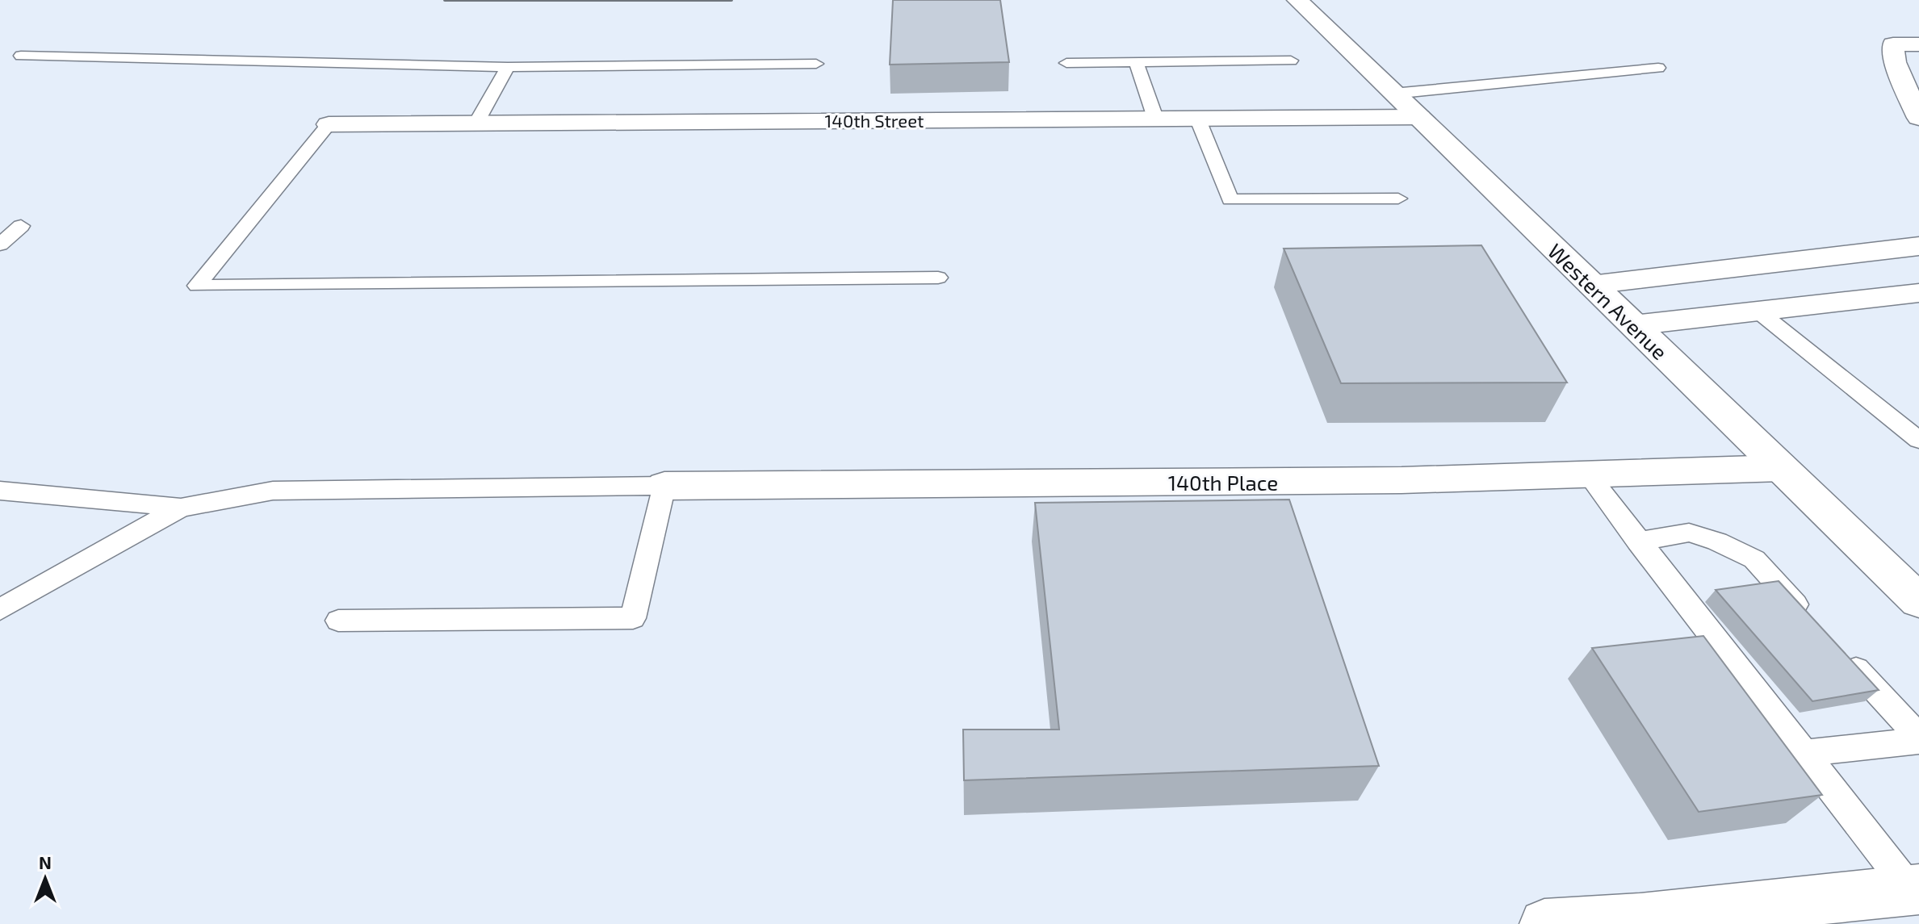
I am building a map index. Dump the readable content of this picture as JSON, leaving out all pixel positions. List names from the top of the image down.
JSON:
{
  "streets": {
    "street": ["140th Street", "Western Avenue", "140th Place"]
  },
  "crossings": [
    ["140th Street", "Western Avenue"],
    ["Western Avenue", "140th Place"]
  ],
  "north": "top"
}
